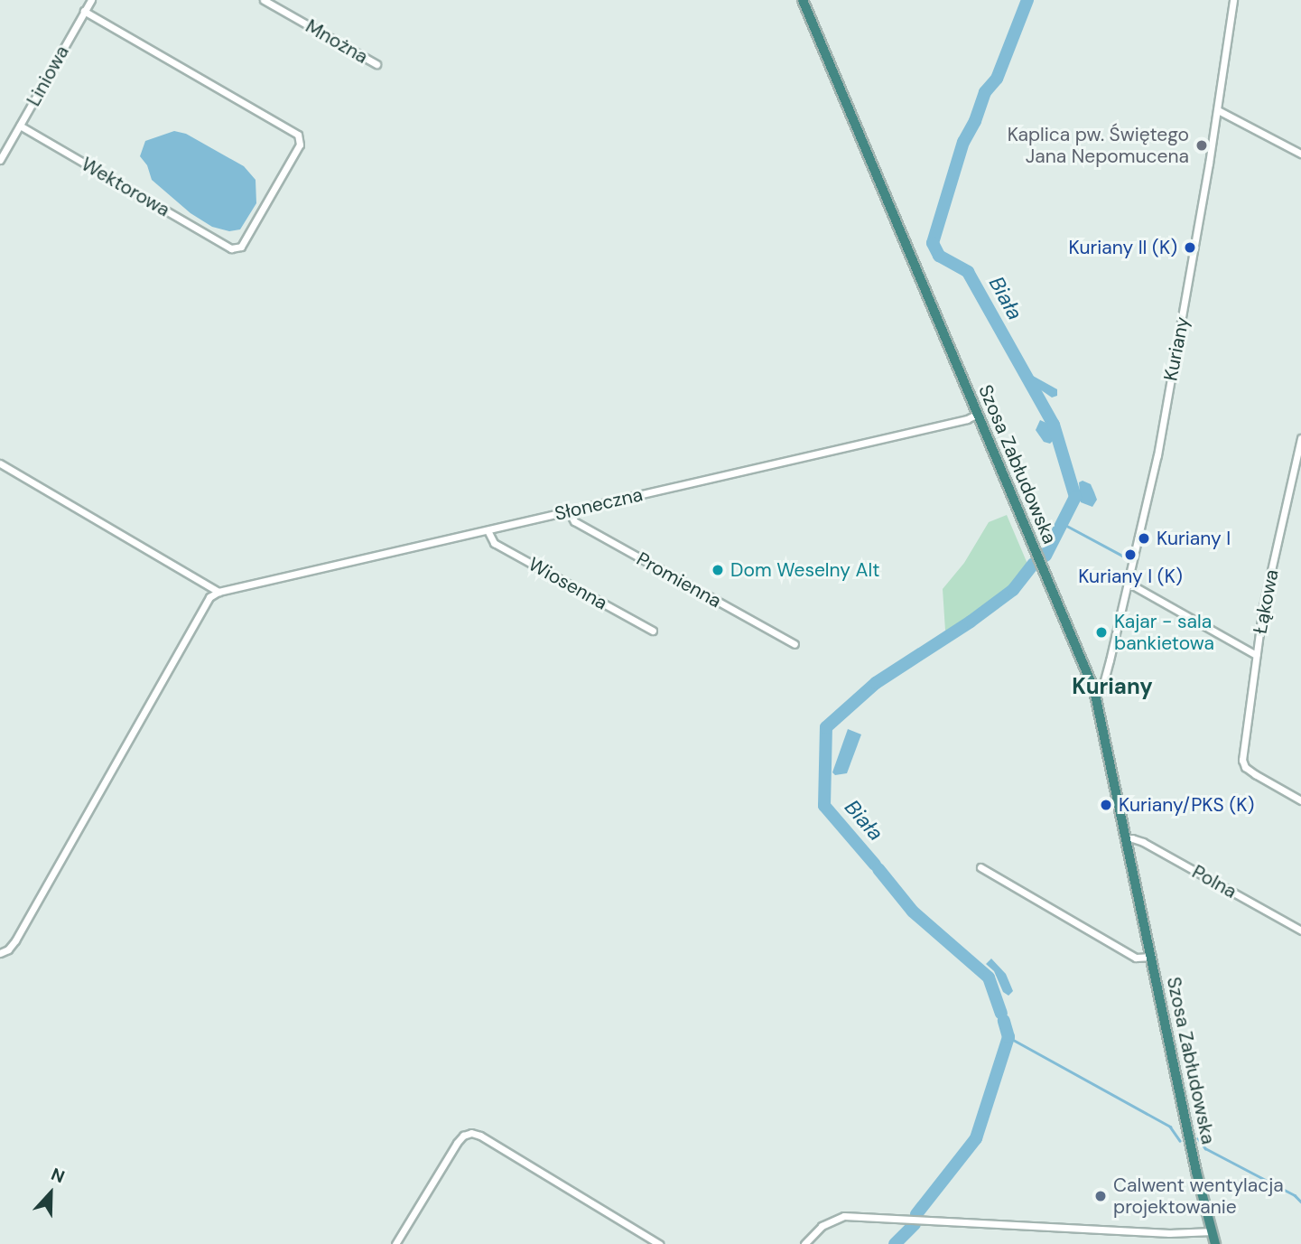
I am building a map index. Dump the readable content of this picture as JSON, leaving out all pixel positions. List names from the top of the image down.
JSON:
{
  "streets": {
    "highway": ["Szosa Zabłudowska"],
    "street": [
      "Mnożna",
      "Liniowa",
      "Wektorowa",
      "Kuriany",
      "Słoneczna",
      "Promienna",
      "Wiosenna",
      "Łąkowa",
      "Polna"
    ]
  },
  "crossings": [
    ["Liniowa", "Wektorowa"],
    ["Kuriany", "Szosa Zabłudowska"],
    ["Szosa Zabłudowska", "Słoneczna"],
    ["Szosa Zabłudowska", "Polna"],
    ["Słoneczna", "Promienna"],
    ["Słoneczna", "Wiosenna"]
  ],
  "districts": ["Kuriany"],
  "water": ["Biała"],
  "places": [
    "Kaplica pw. Świętego Jana Nepomucena",
    "Kuriany II (K)",
    "Kuriany I",
    "Kuriany I (K)",
    "Dom Weselny Alt",
    "Kajar - sala bankietowa",
    "Kuriany/PKS (K)",
    "Calwent wentylacja projektowanie"
  ],
  "north": "top"
}
